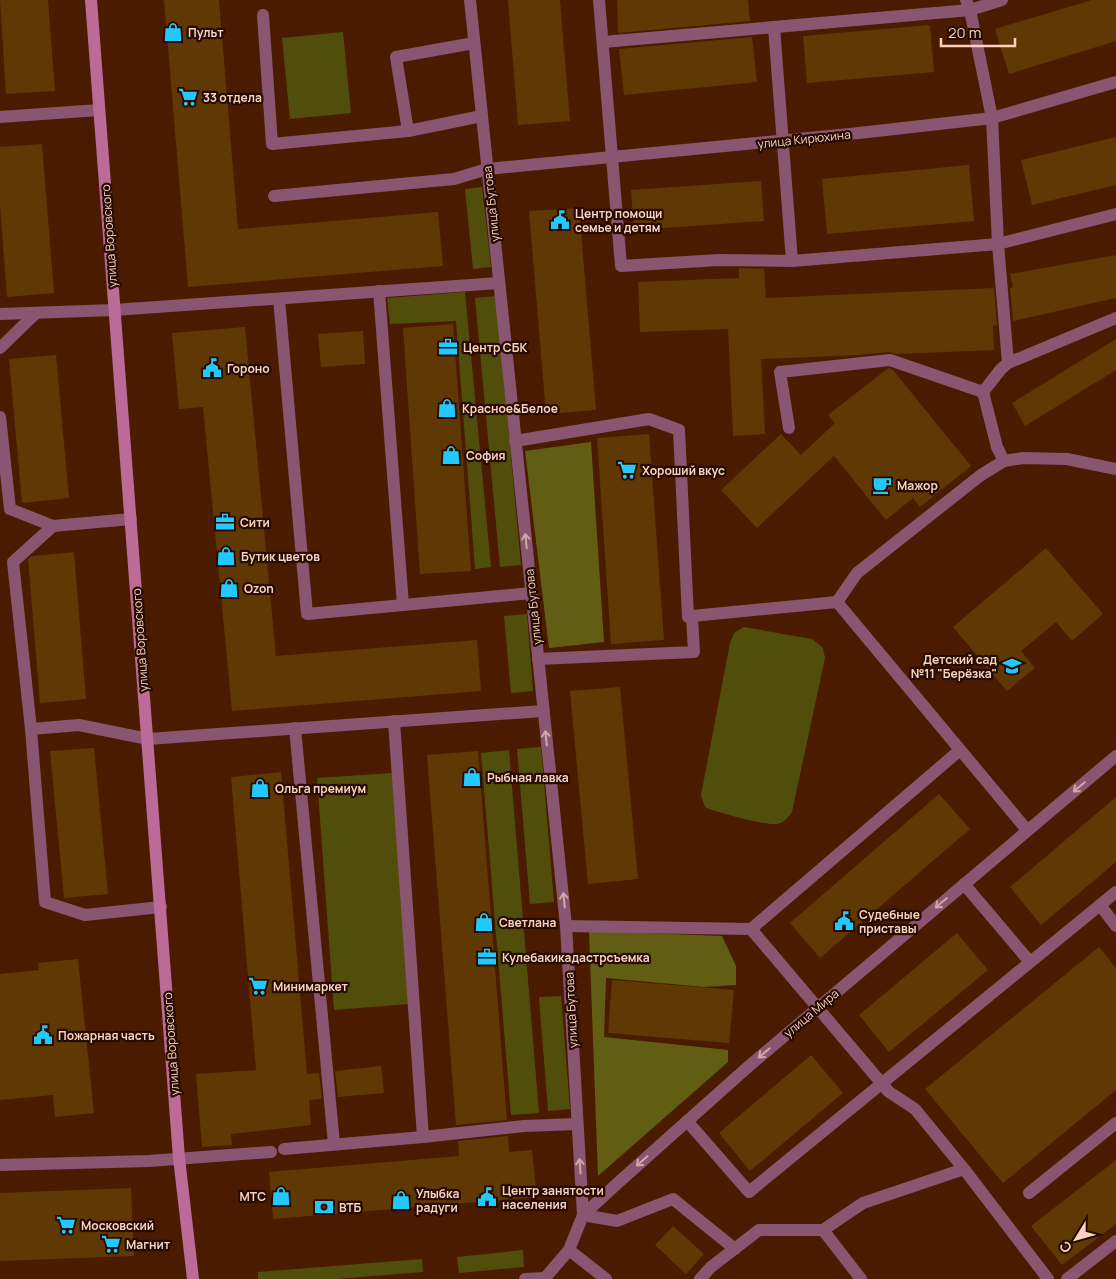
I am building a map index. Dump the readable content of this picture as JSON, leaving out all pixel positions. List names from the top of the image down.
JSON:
{
  "streets": {
    "street": [
      "улица Кирюхина",
      "улица Бутова",
      "улица Воровского",
      "улица Мира"
    ]
  },
  "crossings": [
    ["улица Кирюхина", "улица Бутова"],
    ["улица Бутова", "улица Мира"]
  ],
  "one_way": ["улица Бутова"],
  "places": {
    "shop": [
      "Пульт",
      "Красное&Белое",
      "София",
      "Бутик цветов",
      "Ozon",
      "Рыбная лавка",
      "Ольга премиум",
      "Светлана",
      "МТС",
      "Улыбка радуги"
    ],
    "supermarket": [
      "33 отдела",
      "Хороший вкус",
      "Минимаркет",
      "Московский",
      "Магнит"
    ],
    "public building": [
      "Центр помощи семье и детям",
      "Гороно",
      "Судебные приставы",
      "Пожарная часть",
      "Центр занятости населения"
    ],
    "office": ["Центр СБК", "Сити", "Кулебакикадастрсъемка"],
    "cafe": ["Мажор"],
    "school or university": ["Детский сад №11 \"Берёзка\""],
    "bank": ["ВТБ"]
  },
  "scale_bar": "20 m",
  "north": "bottom left"
}
